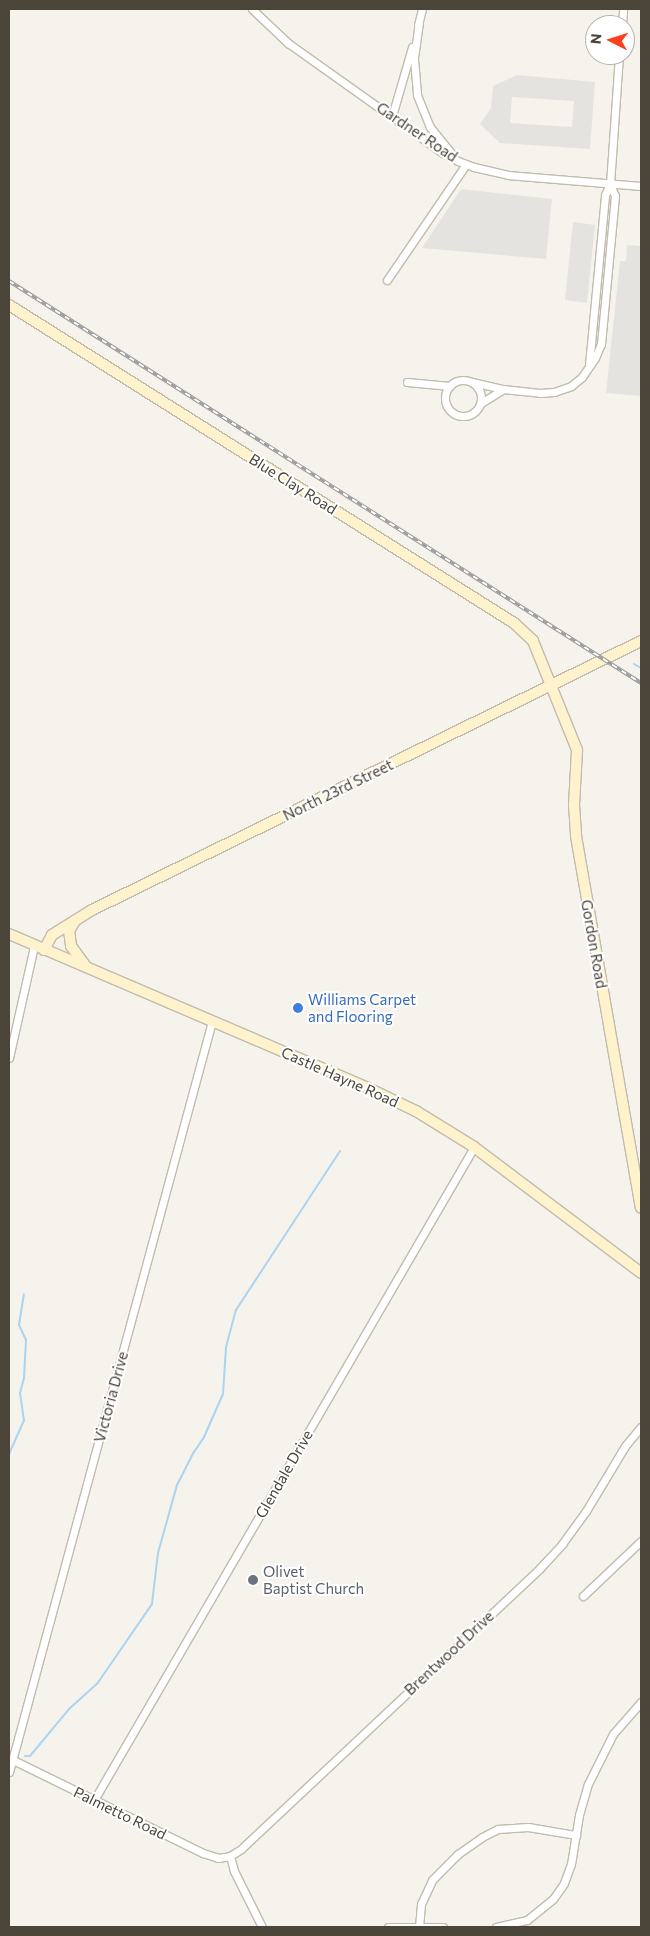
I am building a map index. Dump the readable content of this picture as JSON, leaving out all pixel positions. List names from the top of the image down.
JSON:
{
  "streets": {
    "main road": [
      "Blue Clay Road",
      "North 23rd Street",
      "Gordon Road",
      "Castle Hayne Road"
    ],
    "street": [
      "Gardner Road",
      "Victoria Drive",
      "Glendale Drive",
      "Brentwood Drive",
      "Palmetto Road"
    ]
  },
  "crossings": [
    ["Blue Clay Road", "North 23rd Street"],
    ["Blue Clay Road", "Gordon Road"],
    ["North 23rd Street", "Gordon Road"],
    ["North 23rd Street", "Castle Hayne Road"],
    ["Castle Hayne Road", "Victoria Drive"],
    ["Castle Hayne Road", "Glendale Drive"],
    ["Victoria Drive", "Palmetto Road"],
    ["Glendale Drive", "Palmetto Road"],
    ["Brentwood Drive", "Palmetto Road"]
  ],
  "places": ["Williams Carpet and Flooring", "Olivet Baptist Church"],
  "north": "left"
}
